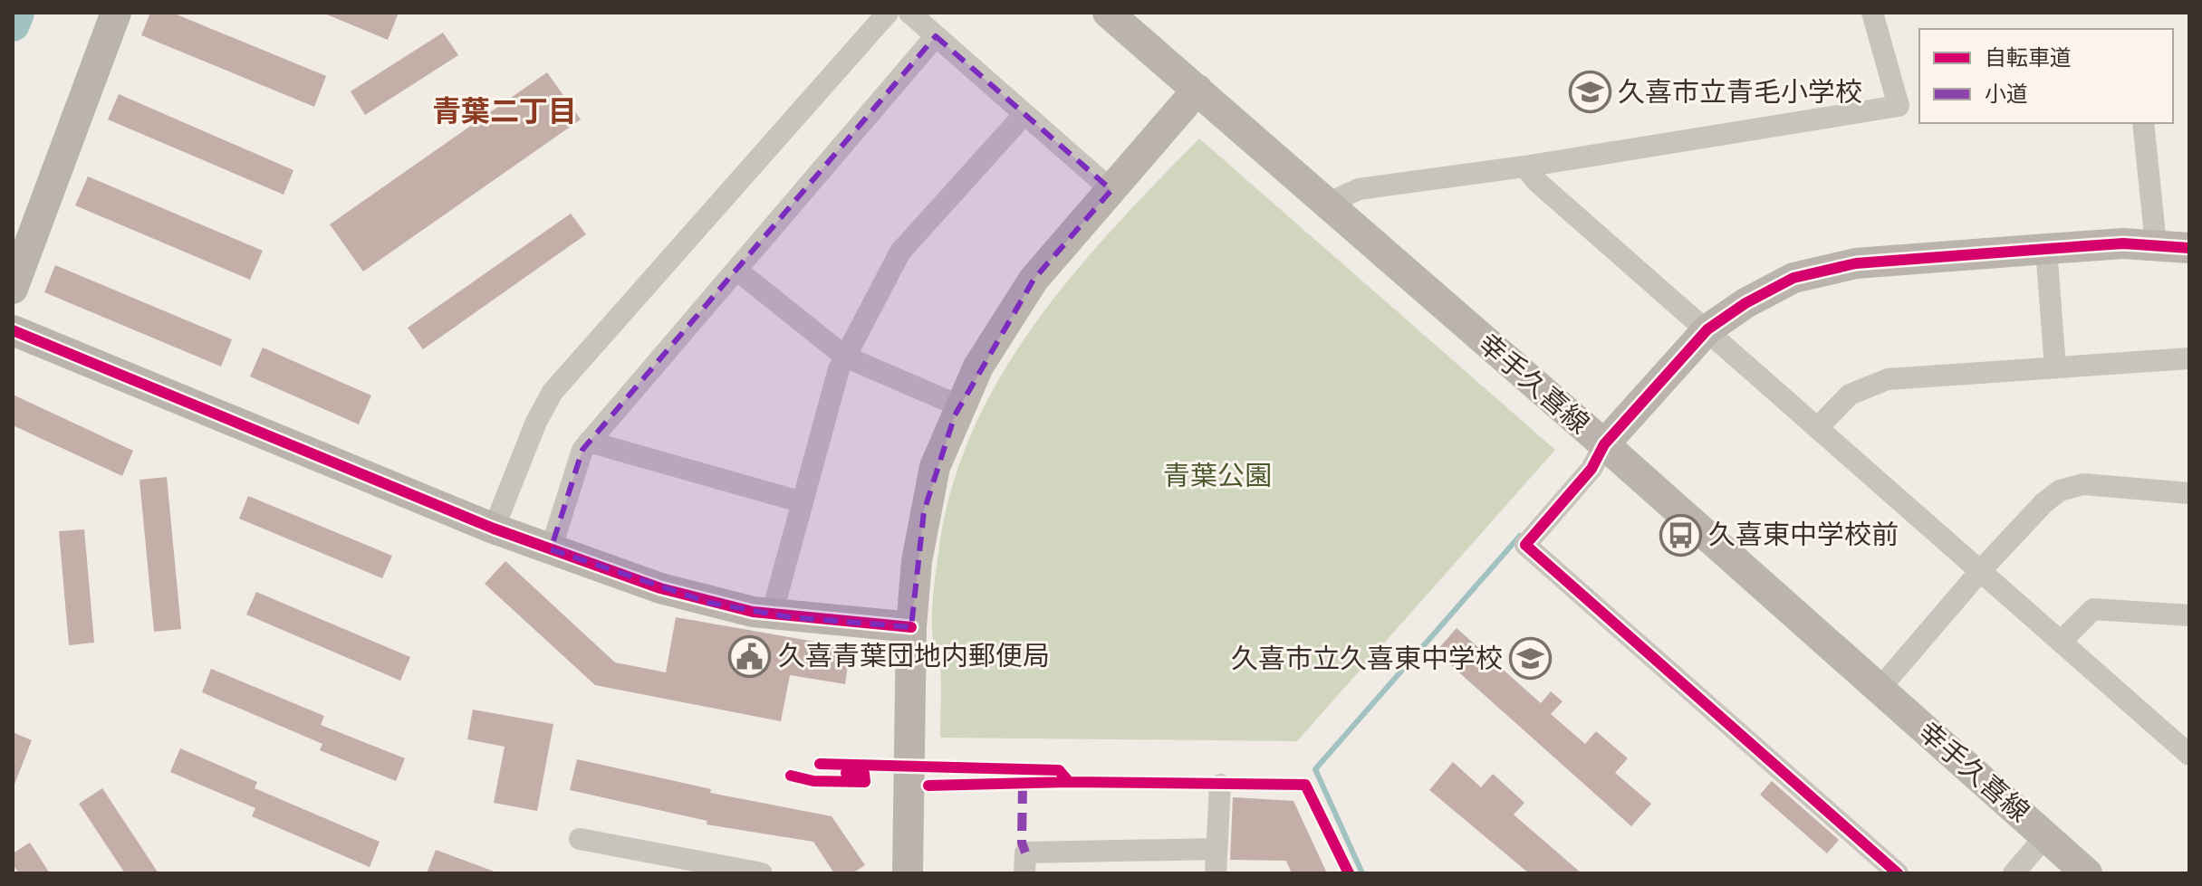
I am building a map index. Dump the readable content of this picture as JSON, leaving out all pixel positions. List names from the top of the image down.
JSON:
{
  "streets": {
    "street": ["幸手久喜線"]
  },
  "districts": ["青葉二丁目"],
  "parks": ["青葉公園"],
  "places": {
    "school or university": ["久喜市立青毛小学校", "久喜市立久喜東中学校"],
    "bus stop": ["久喜東中学校前"],
    "public building": ["久喜青葉団地内郵便局"]
  },
  "legend": ["自転車道", "小道"]
}
